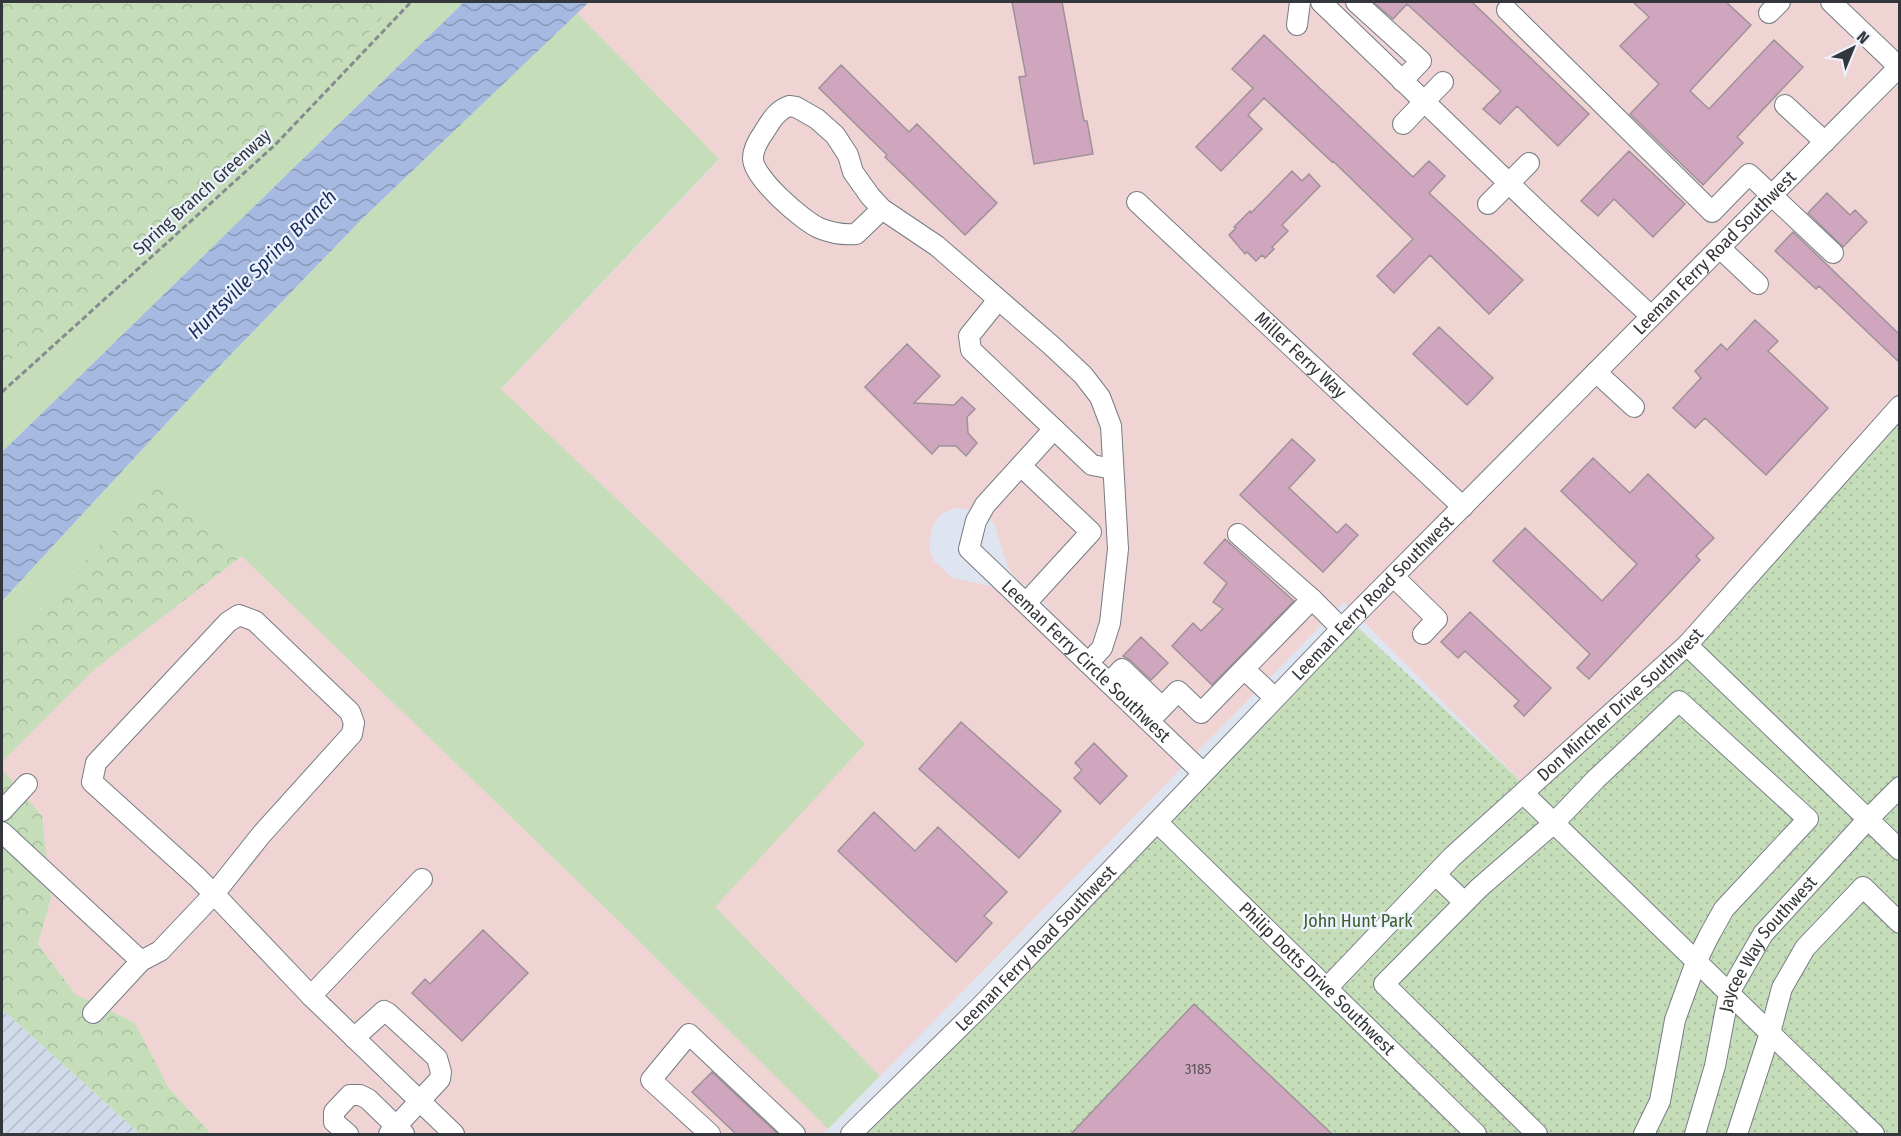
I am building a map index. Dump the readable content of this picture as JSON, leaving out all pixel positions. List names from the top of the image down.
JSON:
{
  "streets": {
    "street": [
      "Leeman Ferry Road Southwest",
      "Miller Ferry Way",
      "Leeman Ferry Circle Southwest",
      "Don Mincher Drive Southwest",
      "Jaycee Way Southwest",
      "Philip Dotts Drive Southwest"
    ],
    "path": ["Spring Branch Greenway"]
  },
  "crossings": [
    ["Leeman Ferry Road Southwest", "Miller Ferry Way"],
    ["Leeman Ferry Road Southwest", "Leeman Ferry Circle Southwest"],
    ["Leeman Ferry Road Southwest", "Philip Dotts Drive Southwest"],
    ["Don Mincher Drive Southwest", "Philip Dotts Drive Southwest"]
  ],
  "water": ["Huntsville Spring Branch"],
  "parks": ["John Hunt Park"],
  "house_numbers": ["3185"],
  "north": "top right"
}
